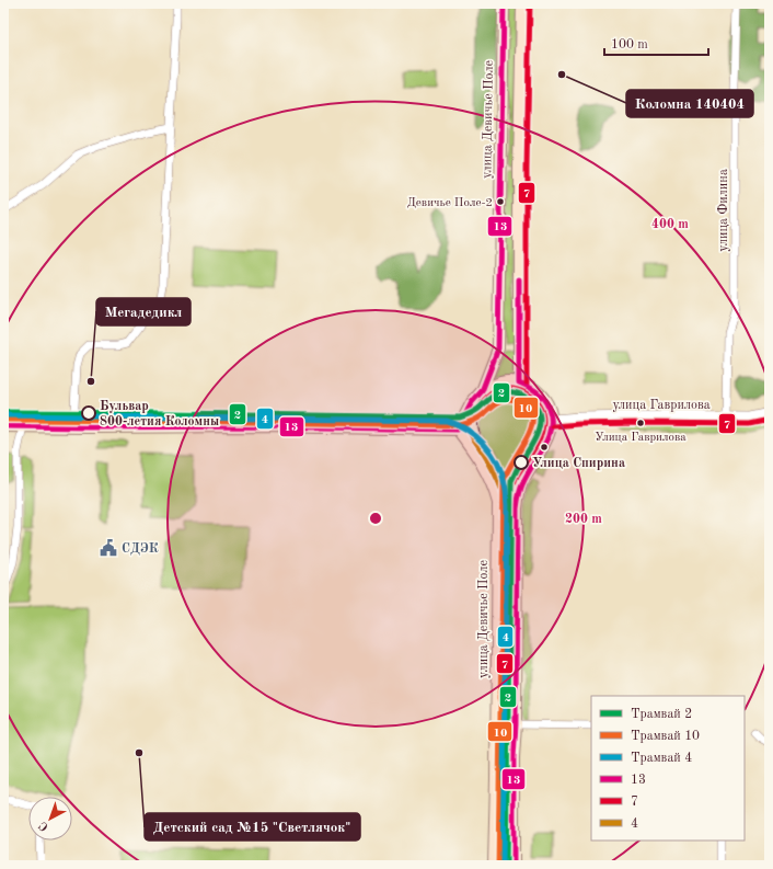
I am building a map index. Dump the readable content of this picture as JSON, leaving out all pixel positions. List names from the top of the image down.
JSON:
{
  "streets": {
    "main road": ["улица Девичье Поле"],
    "street": ["улица Филина", "улица Гаврилова"]
  },
  "crossings": [
    ["улица Девичье Поле", "улица Гаврилова"],
    ["улица Филина", "улица Гаврилова"]
  ],
  "places": {
    "other": [
      "Коломна 140404",
      "Девичье Поле-2",
      "Мегадедикл",
      "Бульвар 800-летия Коломны",
      "Улица Гаврилова",
      "Улица Спирина",
      "Детский сад №15 \"Светлячок\""
    ],
    "public building": ["СДЭК"]
  },
  "lines": [
    "transit line 13",
    "transit line 7",
    "tram line 2",
    "tram line 10",
    "tram line 4",
    "transit line 4"
  ],
  "legend": [
    "Трамвай 2",
    "Трамвай 10",
    "Трамвай 4",
    "13",
    "7",
    "4"
  ],
  "scale_bar": "100 m",
  "north": "bottom left",
  "rings": ["400 m", "200 m"]
}
